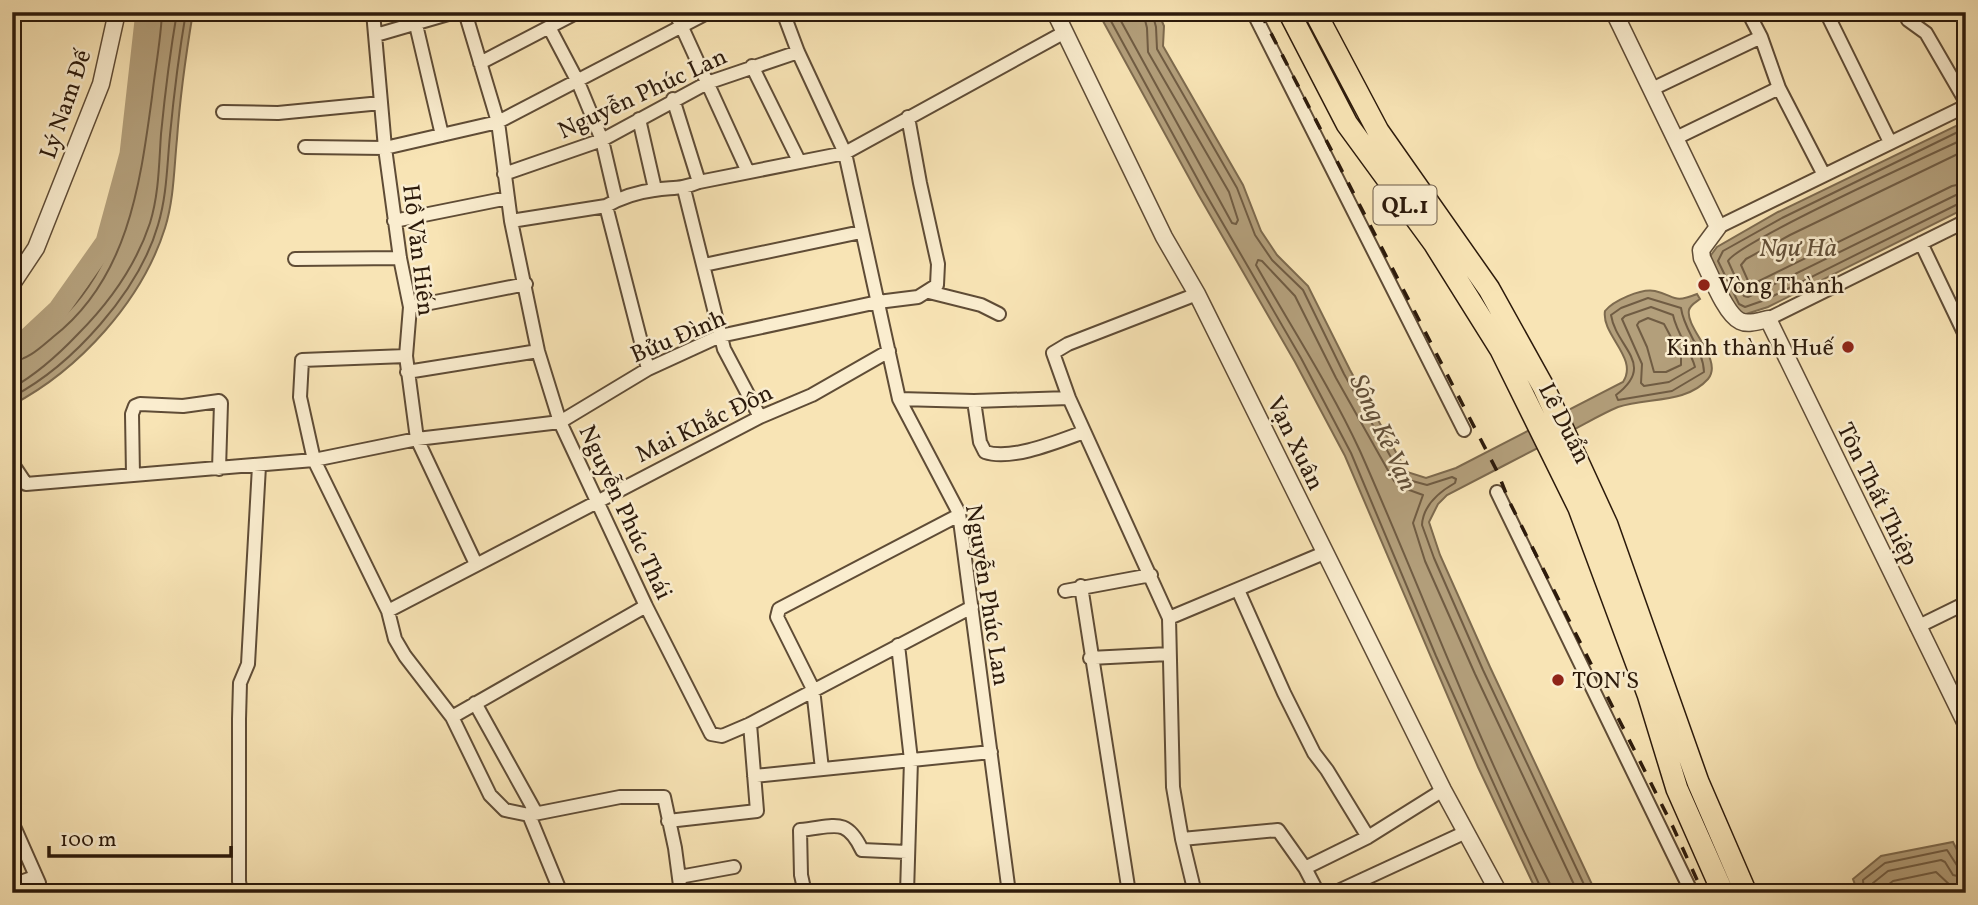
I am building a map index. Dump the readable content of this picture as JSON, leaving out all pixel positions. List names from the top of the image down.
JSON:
{
  "streets": {
    "main road": ["QL.1", "Lê Duẩn"],
    "street": [
      "Nguyễn Phúc Lan",
      "Lý Nam Đế",
      "Hồ Văn Hiến",
      "Bửu Đình",
      "Mai Khắc Đôn",
      "Vạn Xuân",
      "Tôn Thất Thiệp",
      "Nguyễn Phúc Thái"
    ]
  },
  "crossings": [
    ["Nguyễn Phúc Lan", "Bửu Đình"],
    ["Nguyễn Phúc Lan", "Mai Khắc Đôn"],
    ["Nguyễn Phúc Lan", "Nguyễn Phúc Thái"],
    ["Hồ Văn Hiến", "Bửu Đình"],
    ["Hồ Văn Hiến", "Mai Khắc Đôn"],
    ["Bửu Đình", "Nguyễn Phúc Thái"],
    ["Mai Khắc Đôn", "Nguyễn Phúc Thái"]
  ],
  "water": ["Ngự Hà", "Sông Kẻ Vạn"],
  "places": ["Vòng Thành", "Kinh thành Huế", "TON'S"],
  "scale_bar": "100 m"
}
